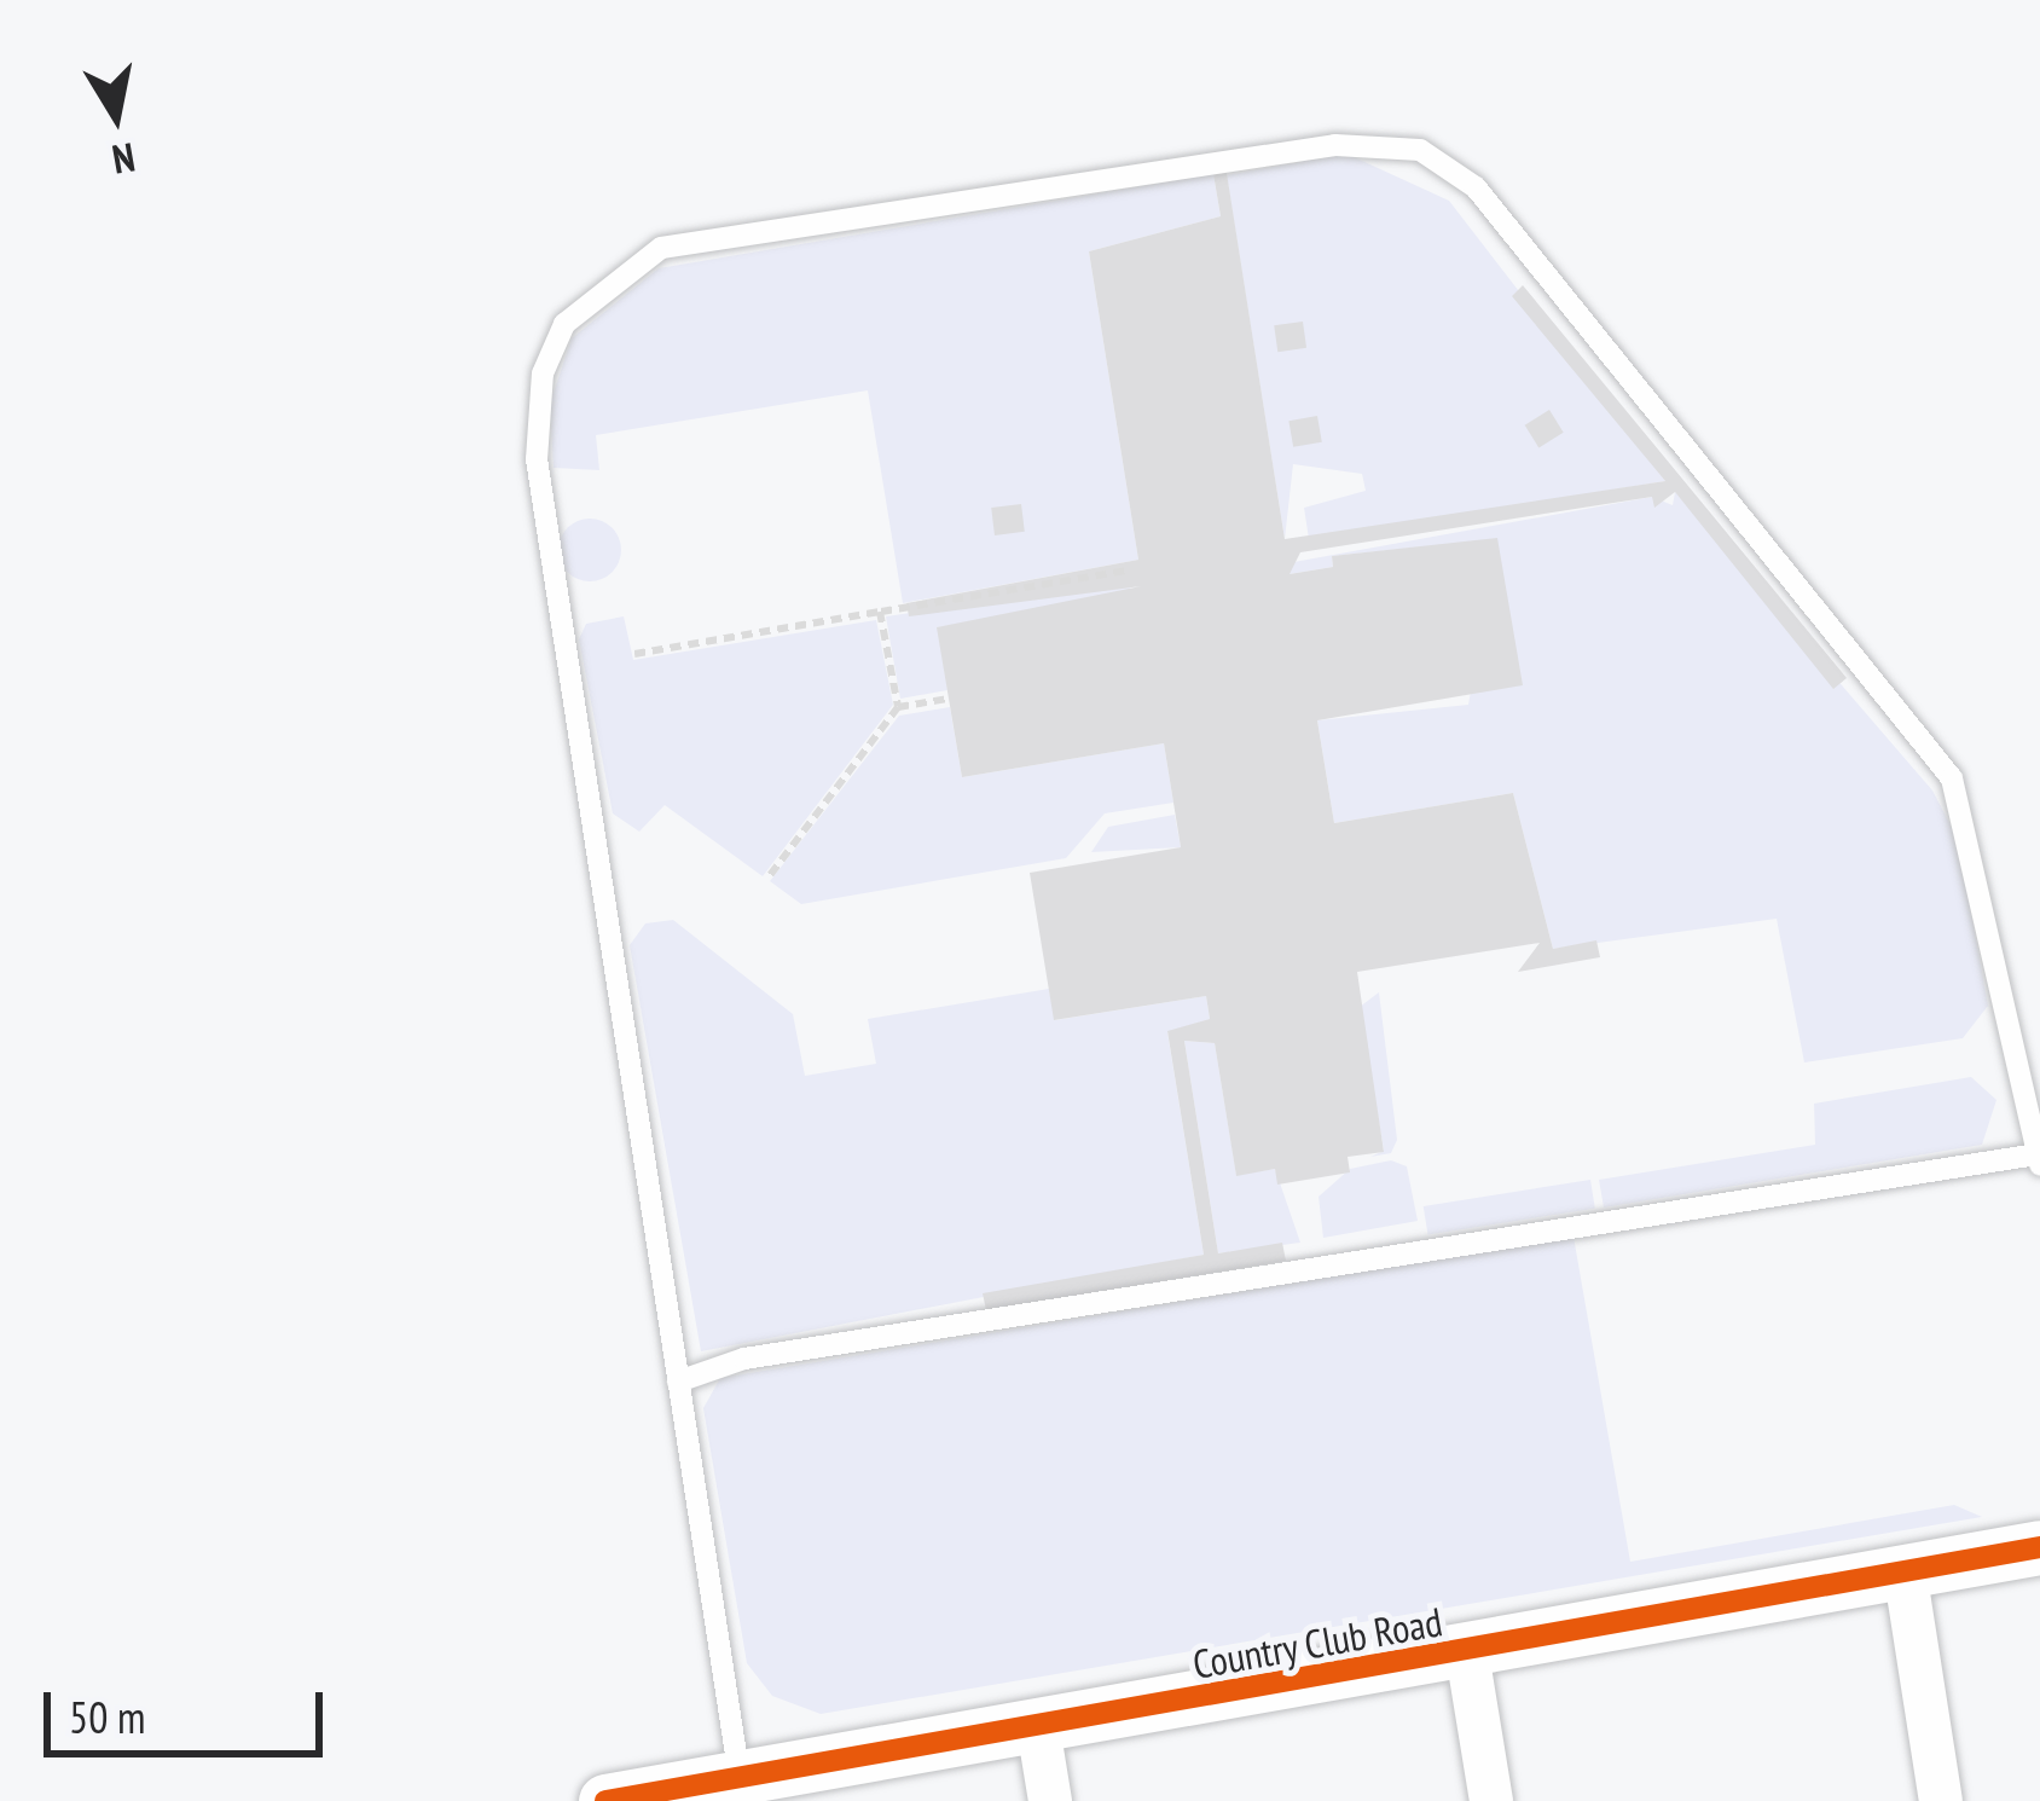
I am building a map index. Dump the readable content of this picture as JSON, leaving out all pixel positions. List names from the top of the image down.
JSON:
{
  "streets": {
    "street": ["Country Club Road"]
  },
  "scale_bar": "50 m",
  "north": "bottom"
}
